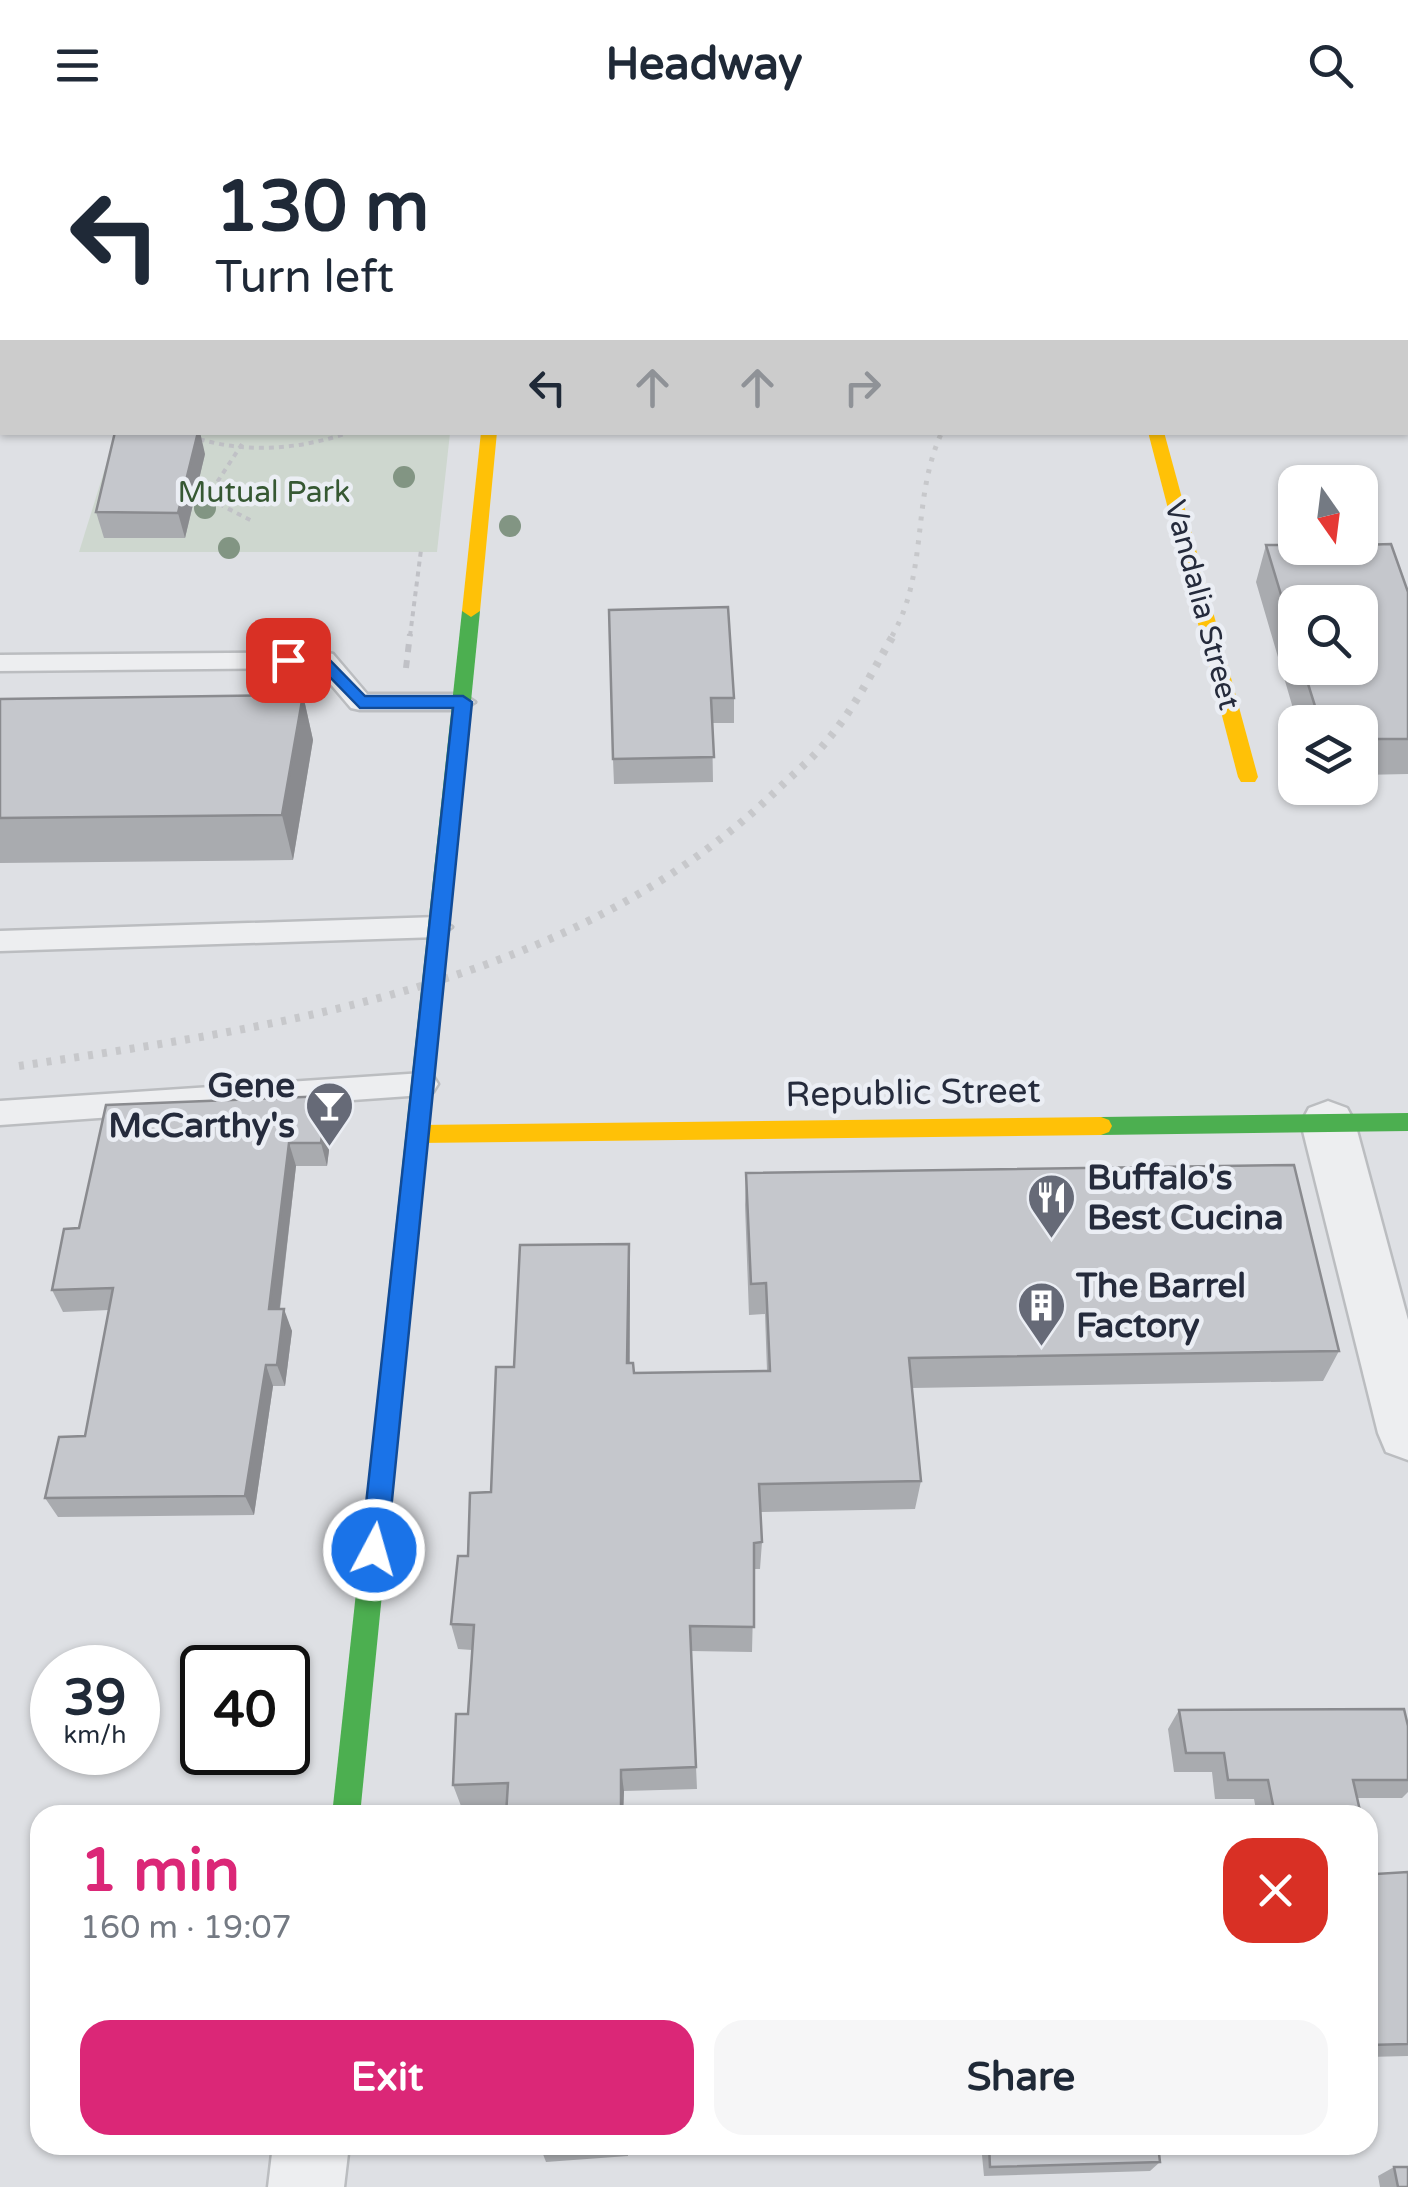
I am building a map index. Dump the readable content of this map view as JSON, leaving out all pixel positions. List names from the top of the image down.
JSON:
{
  "streets": {
    "street": ["Vandalia Street", "Republic Street"]
  },
  "parks": ["Mutual Park"],
  "places": {
    "bar": ["Gene McCarthy's"],
    "restaurant": ["Buffalo's Best Cucina"],
    "building": ["The Barrel Factory"]
  },
  "north": "bottom",
  "page": {
    "header": "Headway",
    "turn": ["130 m", "Turn left"],
    "speed": "39 km/h",
    "limit": "40",
    "heading": ["1 min", "160 m · 19:07"],
    "buttons": ["Exit", "Share"]
  }
}
